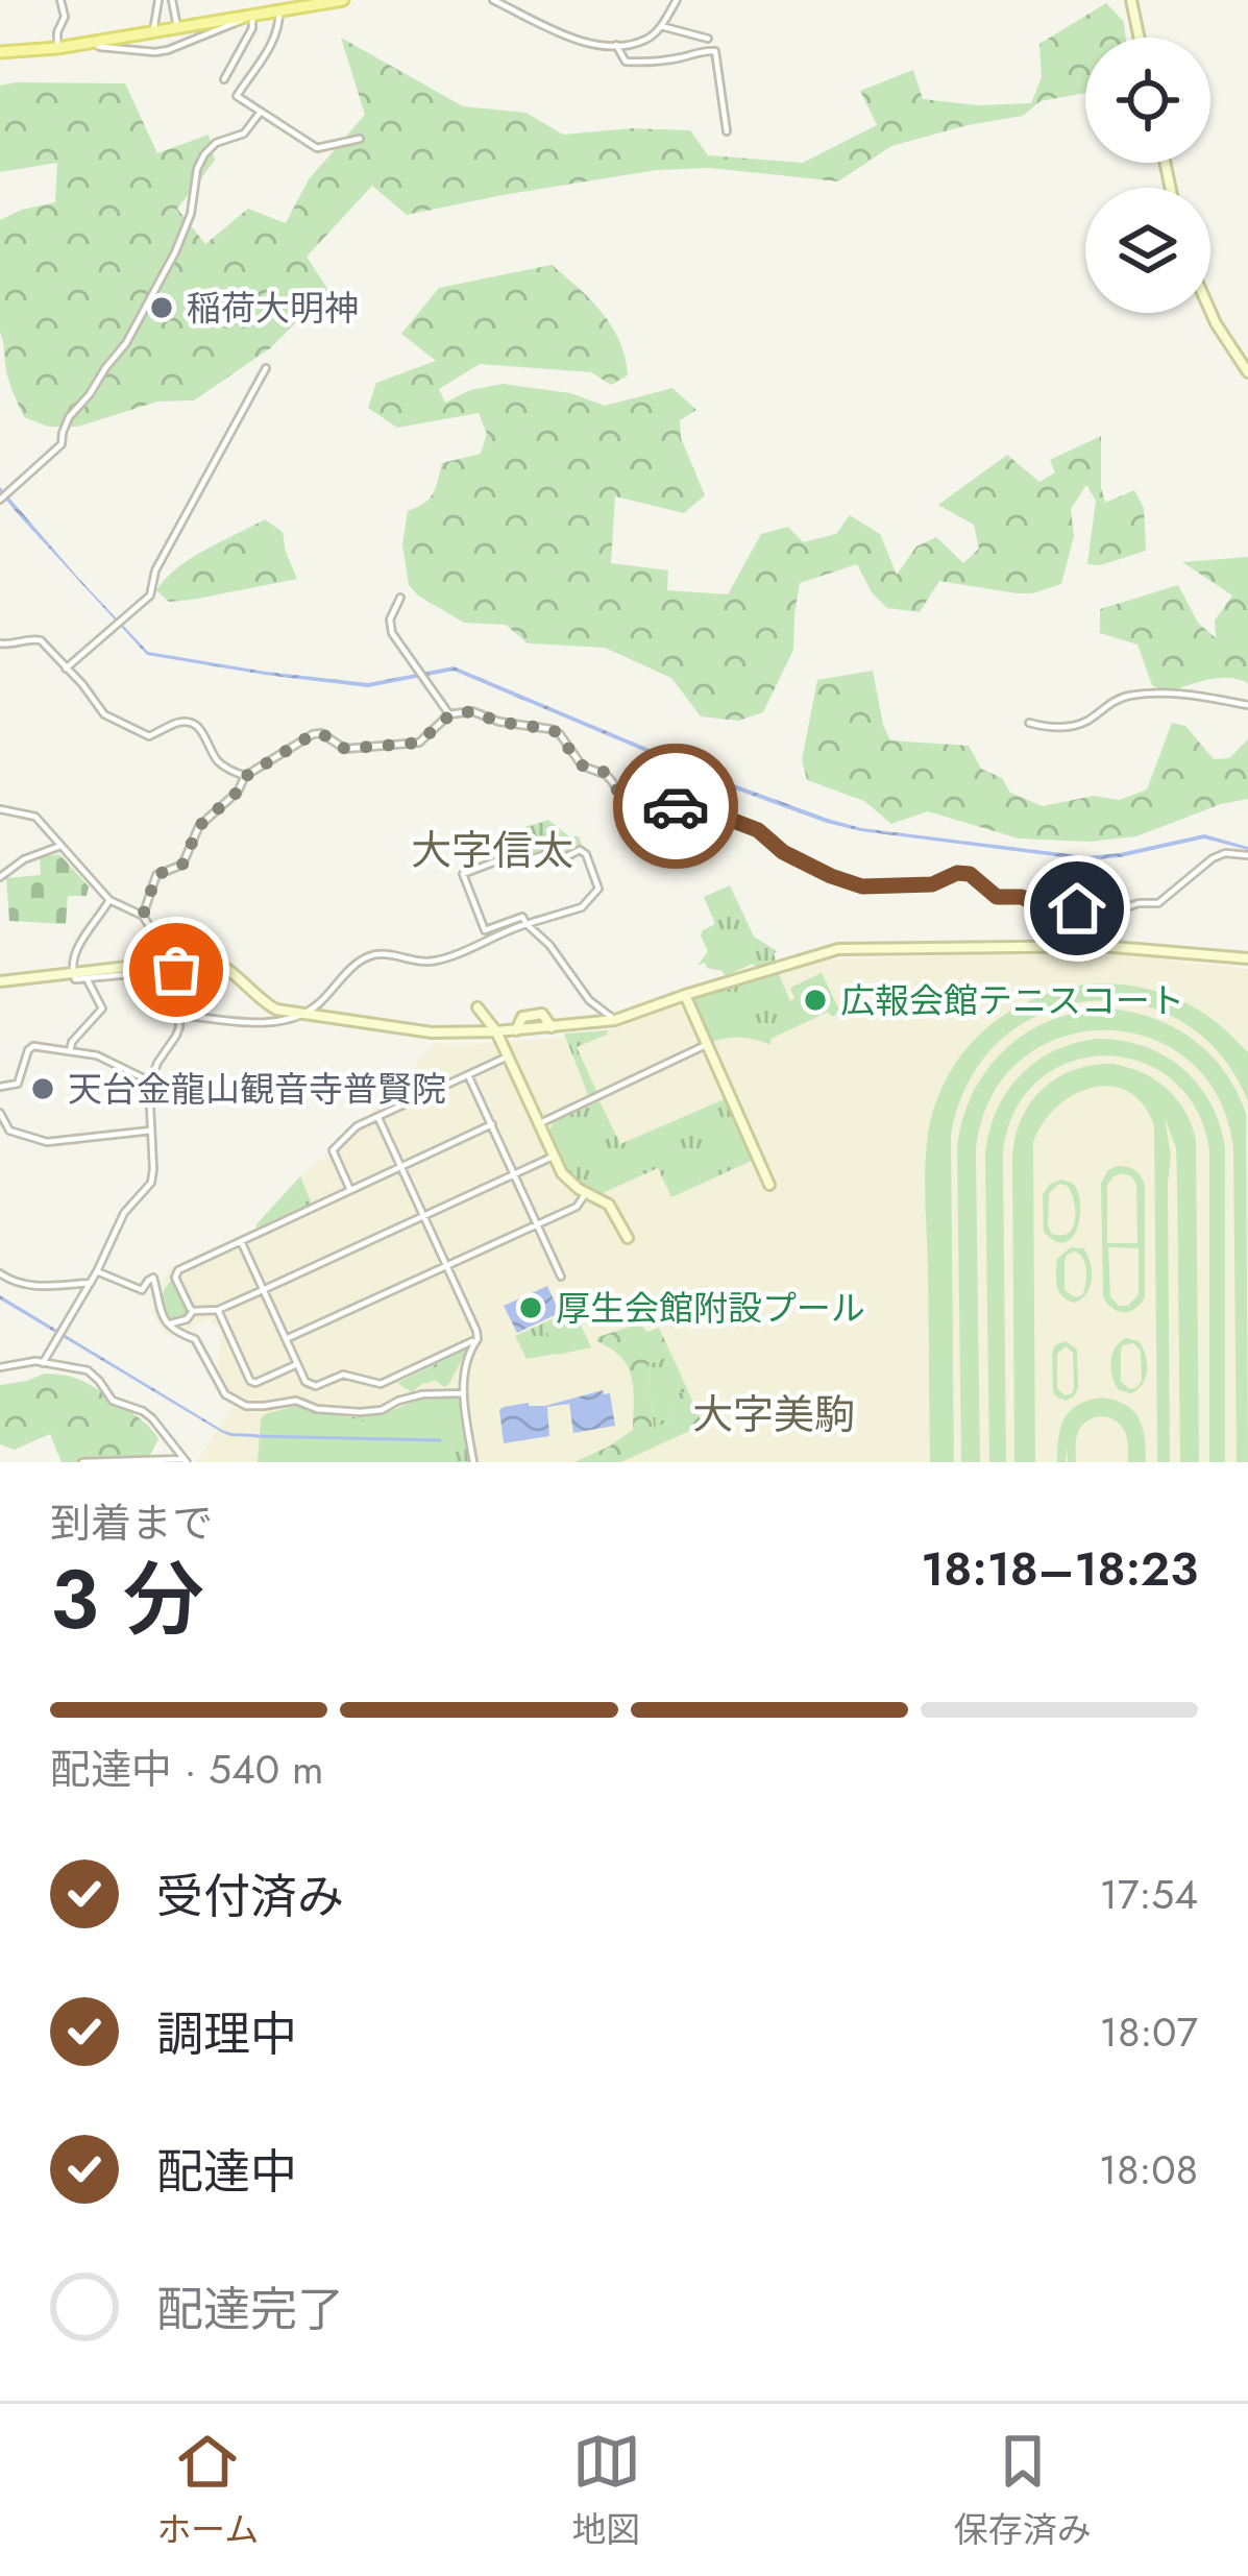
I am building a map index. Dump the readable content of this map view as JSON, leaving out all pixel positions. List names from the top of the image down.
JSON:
{
  "districts": ["大字信太", "大字美駒"],
  "places": [
    "稲荷大明神",
    "広報会館テニスコート",
    "天台金龍山観音寺普賢院",
    "厚生会館附設プール"
  ],
  "page": {
    "heading": ["3 分", "到着まで", "18:18–18:23"],
    "bar": "配達中 · 540 m",
    "list": [
      ["受付済み", "17:54"],
      ["調理中", "18:07"],
      ["配達中", "18:08"],
      "配達完了"
    ],
    "tabs": ["ホーム", "地図", "保存済み"]
  }
}
